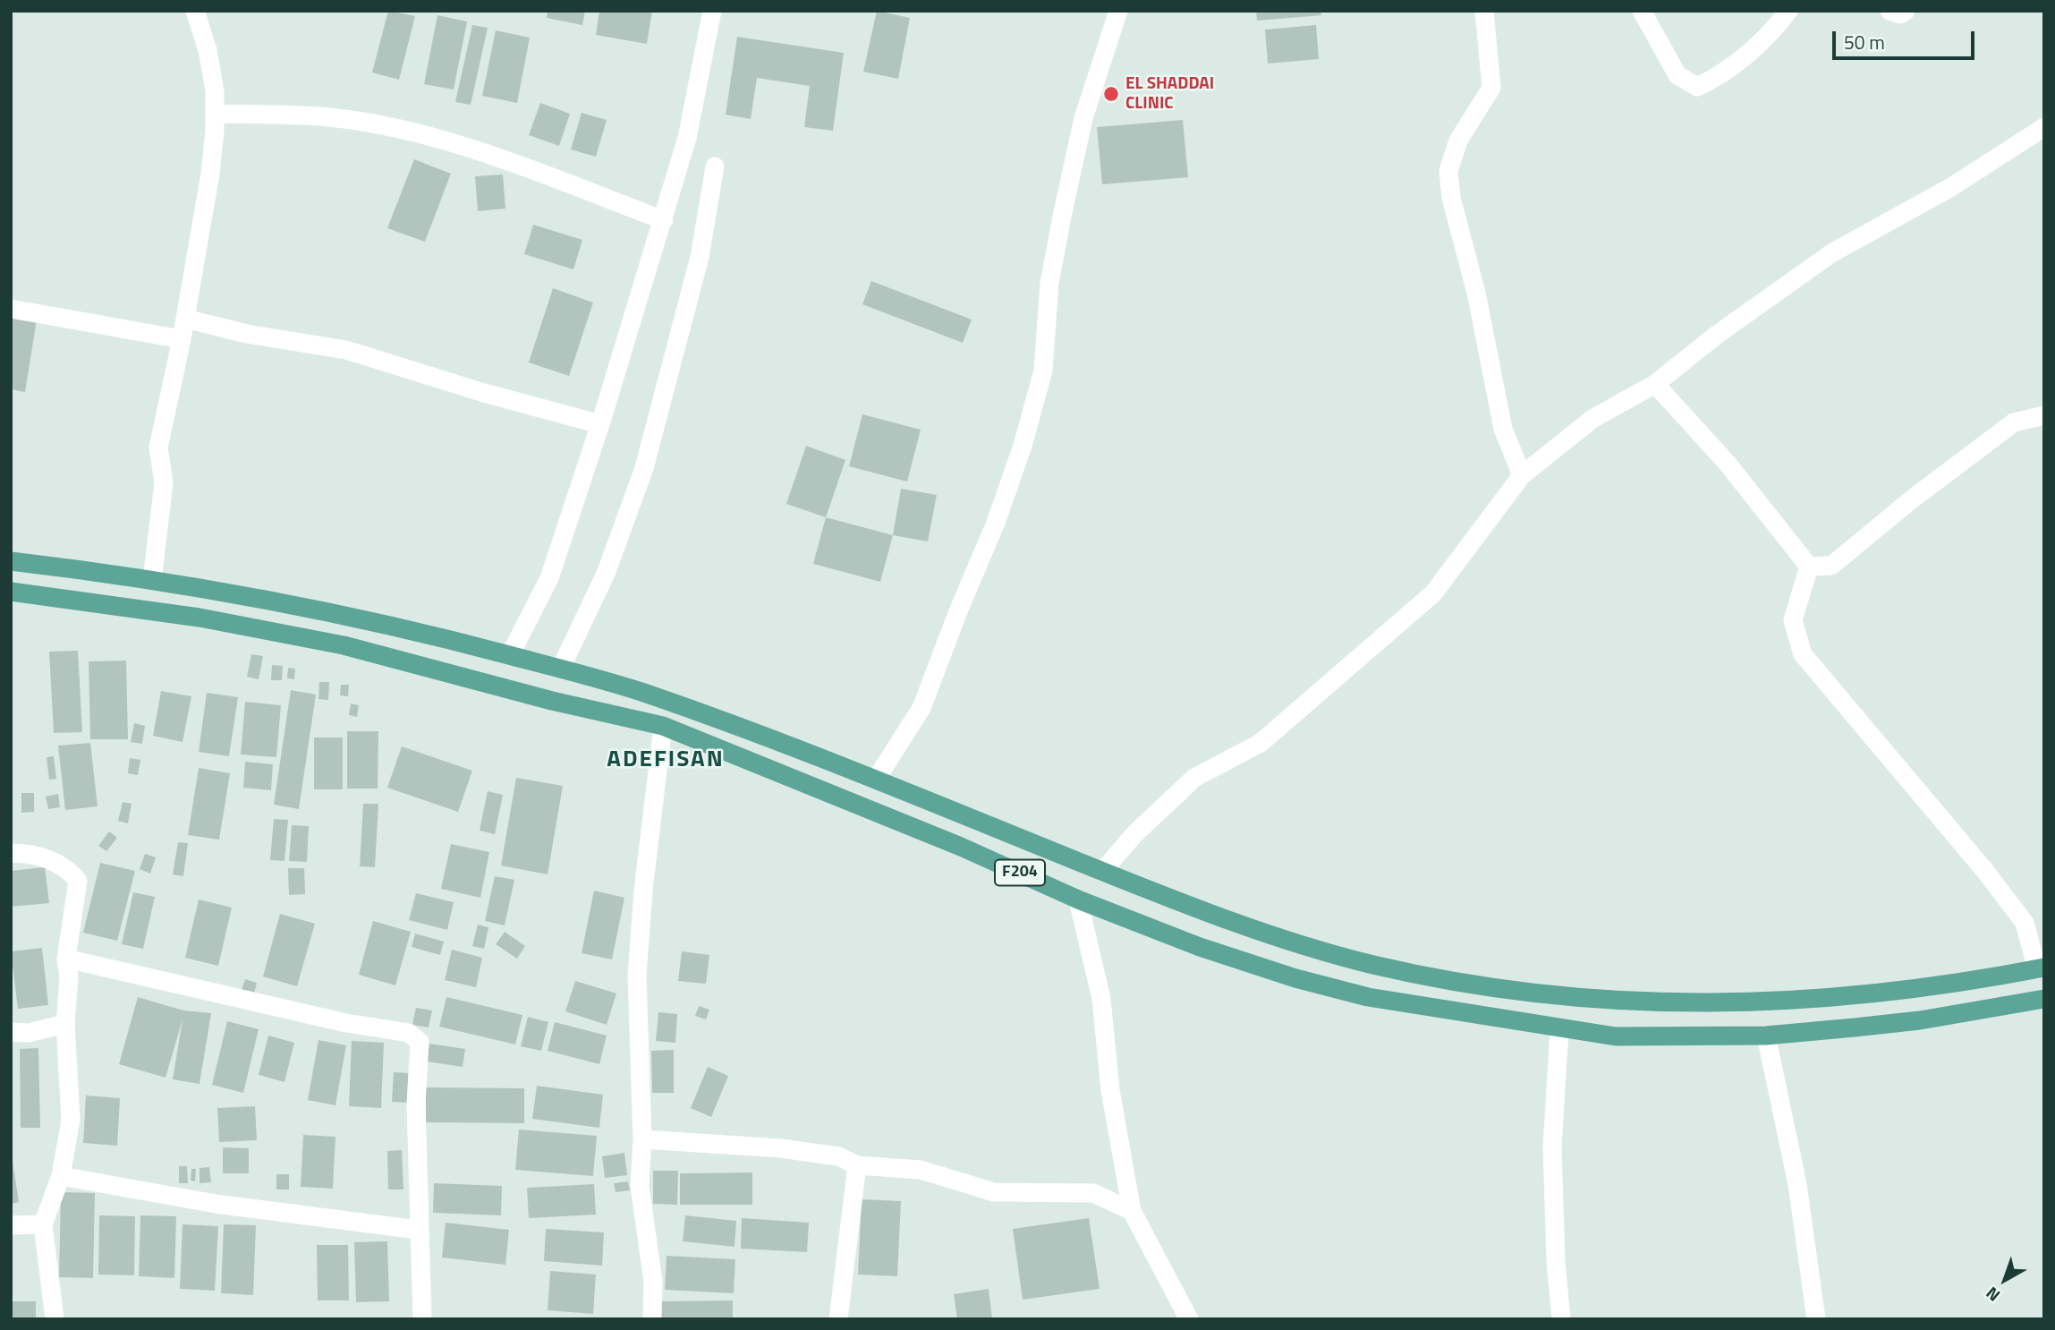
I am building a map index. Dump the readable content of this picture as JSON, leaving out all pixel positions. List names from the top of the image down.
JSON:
{
  "streets": {
    "main road": ["F204"]
  },
  "districts": ["ADEFISAN"],
  "places": ["EL SHADDAI CLINIC"],
  "scale_bar": "50 m",
  "north": "bottom left"
}
